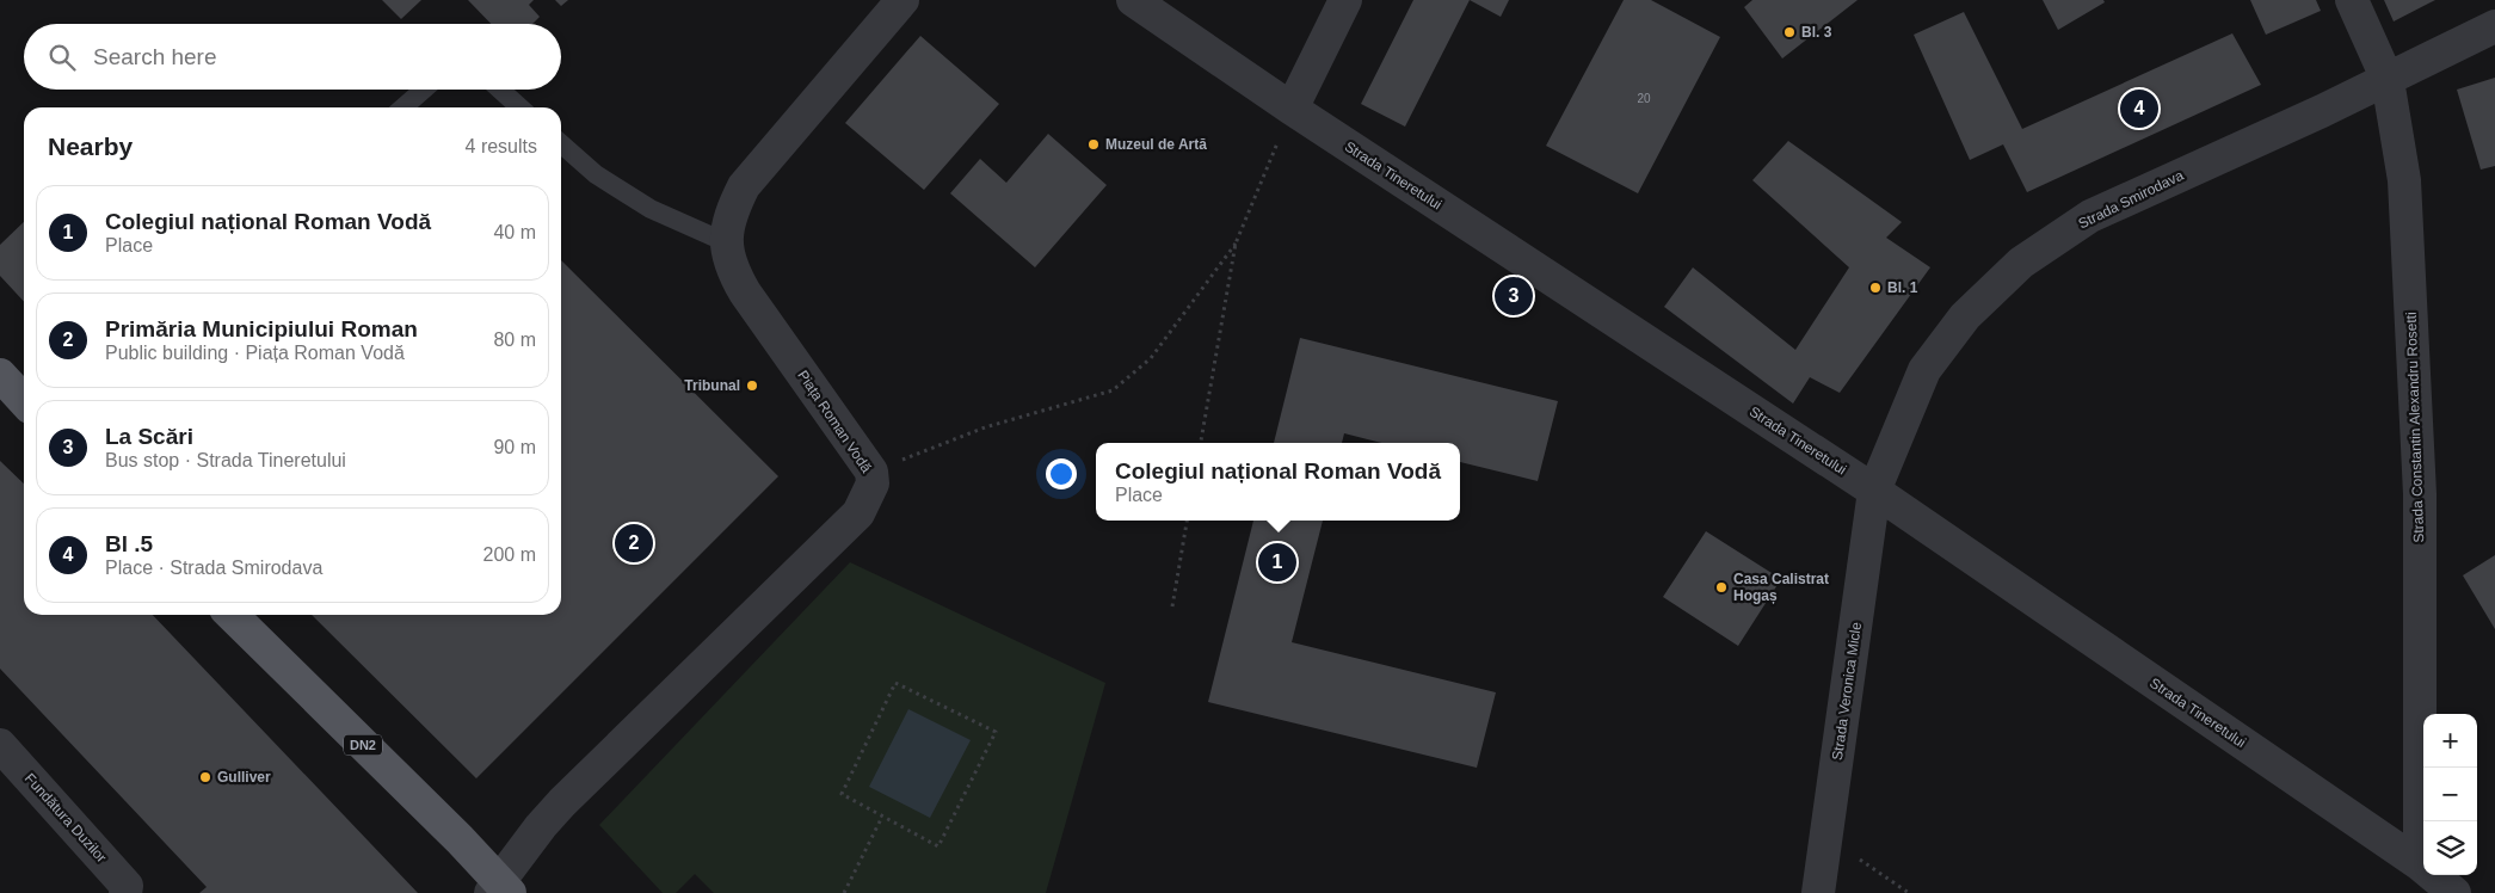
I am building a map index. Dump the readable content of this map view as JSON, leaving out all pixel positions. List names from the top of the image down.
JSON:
{
  "streets": {
    "main road": ["DN2"],
    "street": [
      "Strada Tineretului",
      "Strada Smirodava",
      "Piața Roman Vodă",
      "Strada Constantin Alexandru Rosetti",
      "Strada Veronica Micle",
      "Fundătura Duzilor"
    ]
  },
  "crossings": [
    ["Strada Tineretului", "Strada Smirodava"],
    ["Strada Tineretului", "Strada Constantin Alexandru Rosetti"],
    ["Strada Tineretului", "Strada Veronica Micle"],
    ["Strada Smirodava", "Strada Constantin Alexandru Rosetti"],
    ["Strada Smirodava", "Strada Veronica Micle"],
    ["Piața Roman Vodă", "DN2"]
  ],
  "places": [
    "Bl. 3",
    "Muzeul de Artă",
    "Bl. 1",
    "Tribunal",
    "Casa Calistrat Hogaș",
    "Gulliver"
  ],
  "house_numbers": ["20"],
  "page": {
    "search": "Search here",
    "pins": [
      "4",
      "3",
      "2",
      "1"
    ],
    "heading": ["Nearby", "4 results"],
    "list": [
      {
        "mark": "1",
        "name": "Colegiul național Roman Vodă",
        "note": "Place",
        "value": "40 m"
      },
      {
        "mark": "2",
        "name": "Primăria Municipiului Roman",
        "note": "Public building · Piața Roman Vodă",
        "value": "80 m"
      },
      {
        "mark": "3",
        "name": "La Scări",
        "note": "Bus stop · Strada Tineretului",
        "value": "90 m"
      },
      {
        "mark": "4",
        "name": "Bl .5",
        "note": "Place · Strada Smirodava",
        "value": "200 m"
      }
    ],
    "popup": ["Colegiul național Roman Vodă", "Place"],
    "map_buttons": ["+", "−"]
  }
}
